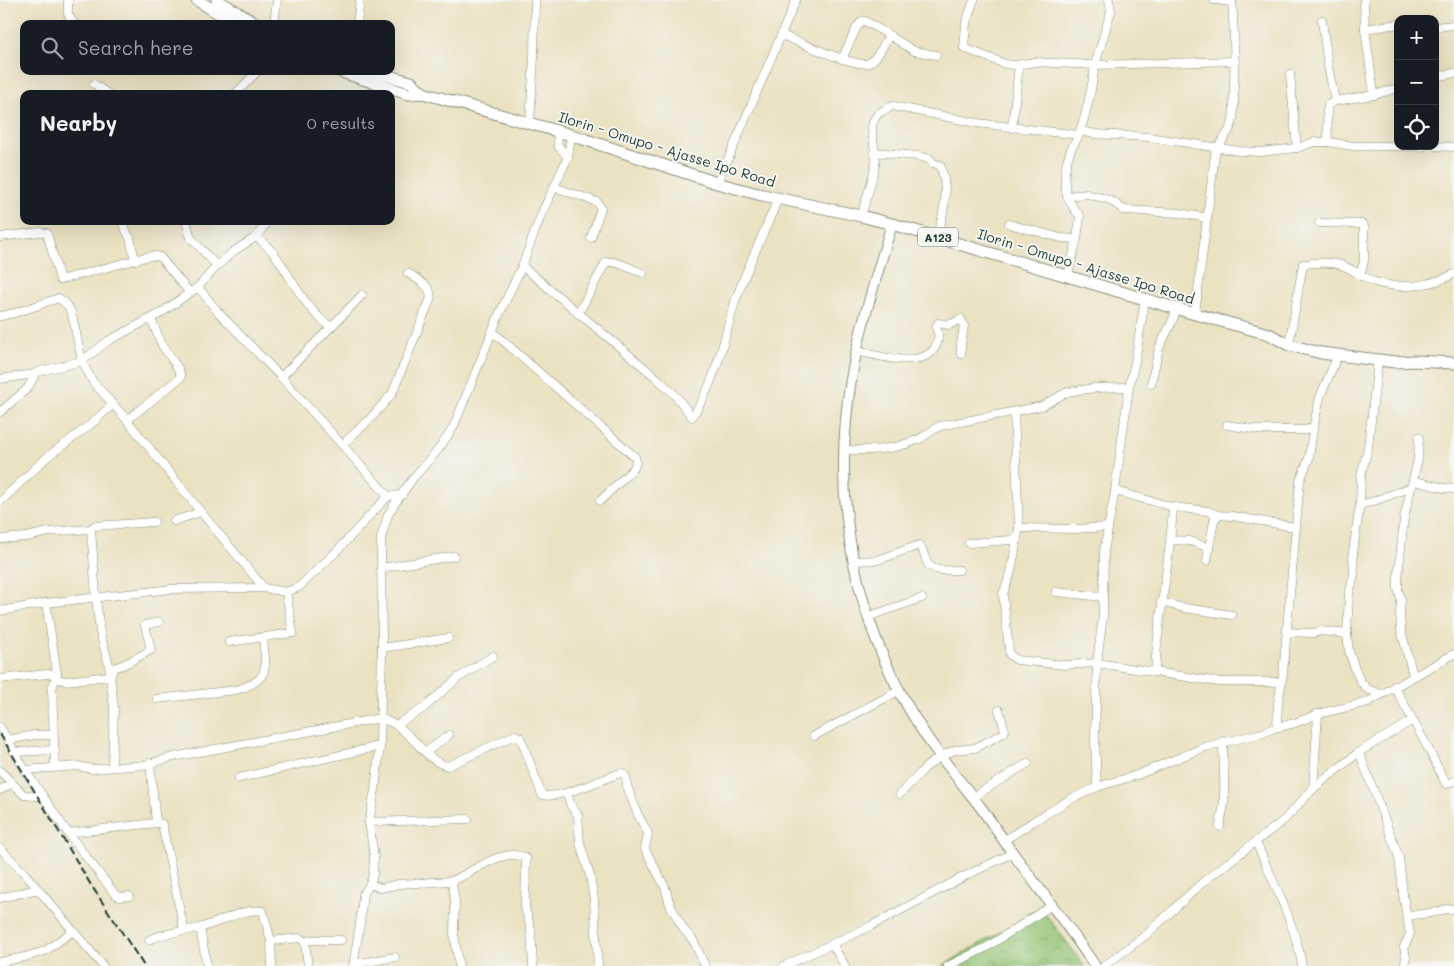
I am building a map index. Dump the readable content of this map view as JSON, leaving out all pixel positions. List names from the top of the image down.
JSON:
{
  "streets": {
    "highway": ["Ilorin - Omupo - Ajasse Ipo Road", "A123"]
  },
  "page": {
    "map_buttons": ["+", "−"],
    "search": "Search here",
    "heading": ["Nearby", "0 results"]
  }
}
